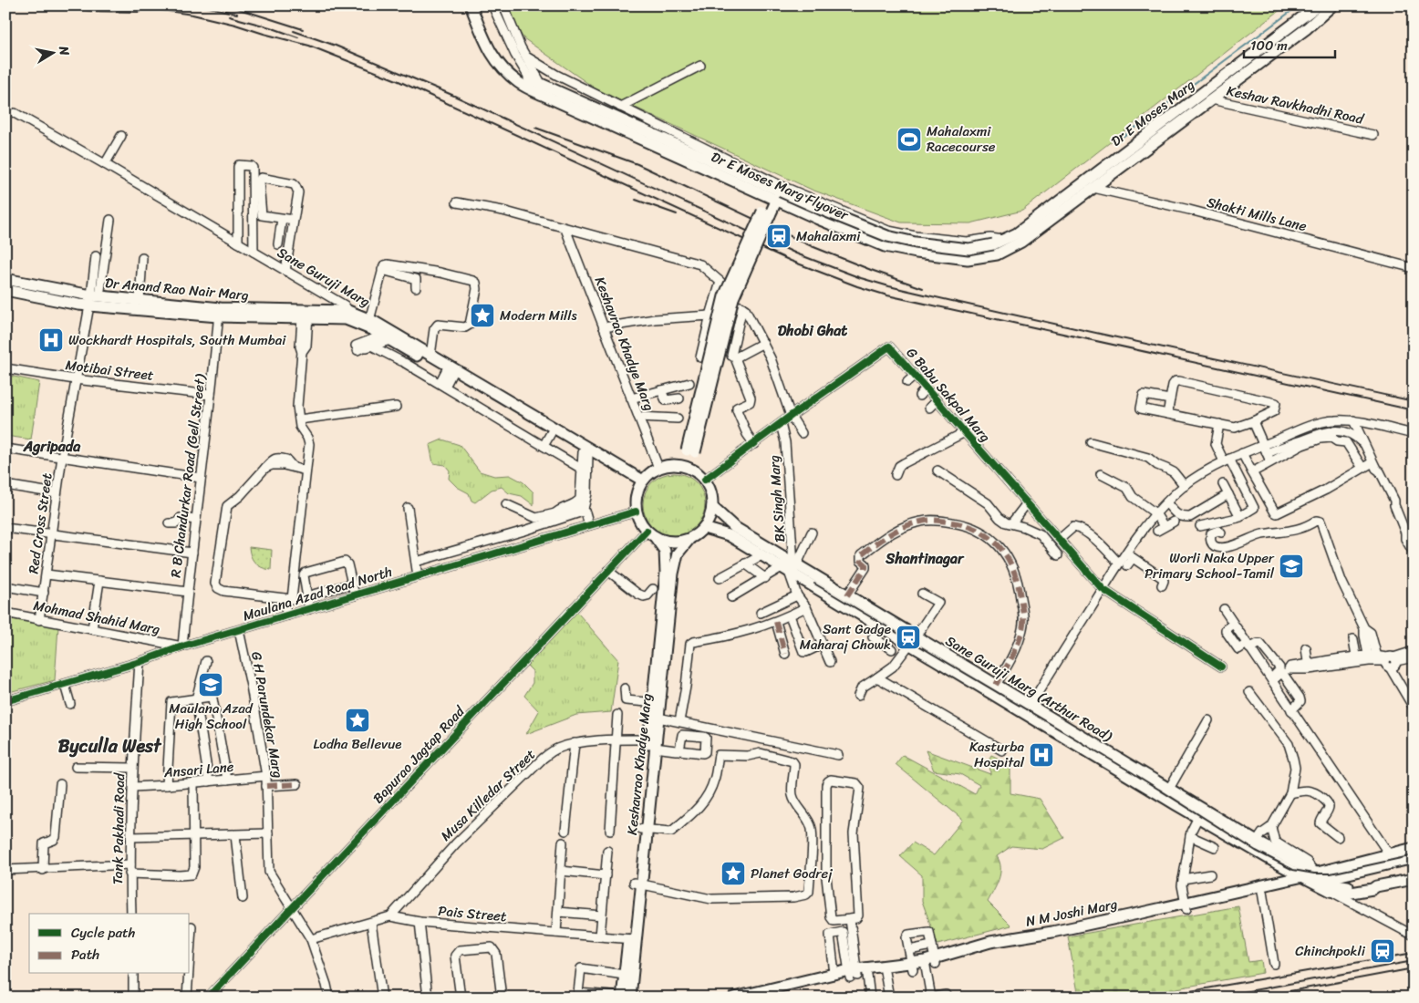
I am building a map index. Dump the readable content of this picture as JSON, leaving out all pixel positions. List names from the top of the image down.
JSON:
{
  "streets": {
    "main road": [
      "Dr E Moses Marg",
      "Dr E Moses Marg Flyover",
      "Sane Guruji Marg",
      "Dr Anand Rao Nair Marg",
      "Keshavrao Khadye Marg",
      "Sane Guruji Marg (Arthur Road)",
      "N M Joshi Marg"
    ],
    "street": [
      "Keshav Ravkhadhi Road",
      "Shakti Mills Lane",
      "Motibai Street",
      "G Babu Sakpal Marg",
      "R B Chandurkar Road (Gell Street)",
      "BK Singh Marg",
      "Red Cross Street",
      "Maulana Azad Road North",
      "Mohmad Shahid Marg",
      "G H Parundekar Marg",
      "Bapurao Jagtap Road",
      "Ansari Lane",
      "Musa Killedar Street",
      "Tank Pakhadi Road",
      "Pais Street"
    ]
  },
  "crossings": [
    ["Keshav Ravkhadhi Road", "Dr E Moses Marg"],
    ["Dr E Moses Marg", "Dr E Moses Marg Flyover"],
    ["Dr E Moses Marg", "Shakti Mills Lane"],
    ["Dr E Moses Marg Flyover", "Shakti Mills Lane"],
    ["Sane Guruji Marg", "Dr Anand Rao Nair Marg"],
    ["Sane Guruji Marg", "Keshavrao Khadye Marg"],
    ["Sane Guruji Marg", "G Babu Sakpal Marg"],
    ["Sane Guruji Marg", "Maulana Azad Road North"],
    ["Sane Guruji Marg", "Sane Guruji Marg (Arthur Road)"],
    ["Sane Guruji Marg", "Bapurao Jagtap Road"],
    ["Dr Anand Rao Nair Marg", "R B Chandurkar Road (Gell Street)"],
    ["Dr Anand Rao Nair Marg", "Red Cross Street"],
    ["Keshavrao Khadye Marg", "G Babu Sakpal Marg"],
    ["Keshavrao Khadye Marg", "Maulana Azad Road North"],
    ["Keshavrao Khadye Marg", "Sane Guruji Marg (Arthur Road)"],
    ["Keshavrao Khadye Marg", "Bapurao Jagtap Road"],
    ["Keshavrao Khadye Marg", "Musa Killedar Street"],
    ["Keshavrao Khadye Marg", "Pais Street"],
    ["Motibai Street", "R B Chandurkar Road (Gell Street)"],
    ["Motibai Street", "Red Cross Street"],
    ["G Babu Sakpal Marg", "BK Singh Marg"],
    ["G Babu Sakpal Marg", "Maulana Azad Road North"],
    ["G Babu Sakpal Marg", "Sane Guruji Marg (Arthur Road)"],
    ["G Babu Sakpal Marg", "Bapurao Jagtap Road"],
    ["R B Chandurkar Road (Gell Street)", "Maulana Azad Road North"],
    ["R B Chandurkar Road (Gell Street)", "Mohmad Shahid Marg"],
    ["BK Singh Marg", "Sane Guruji Marg (Arthur Road)"],
    ["Red Cross Street", "Mohmad Shahid Marg"],
    ["Maulana Azad Road North", "Mohmad Shahid Marg"],
    ["Maulana Azad Road North", "Sane Guruji Marg (Arthur Road)"],
    ["Maulana Azad Road North", "G H Parundekar Marg"],
    ["Maulana Azad Road North", "Bapurao Jagtap Road"],
    ["Maulana Azad Road North", "Tank Pakhadi Road"],
    ["Sane Guruji Marg (Arthur Road)", "Bapurao Jagtap Road"],
    ["Sane Guruji Marg (Arthur Road)", "N M Joshi Marg"],
    ["G H Parundekar Marg", "Bapurao Jagtap Road"],
    ["G H Parundekar Marg", "Ansari Lane"],
    ["G H Parundekar Marg", "Pais Street"],
    ["Ansari Lane", "Tank Pakhadi Road"],
    ["Musa Killedar Street", "Pais Street"]
  ],
  "districts": [
    "Dhobi Ghat",
    "Agripada",
    "Shantinagar",
    "Byculla West"
  ],
  "places": {
    "sports": ["Mahalaxmi Racecourse"],
    "station": ["Mahalaxmi", "Sant Gadge Maharaj Chowk", "Chinchpokli"],
    "place": ["Modern Mills", "Lodha Bellevue", "Planet Godrej"],
    "hospital": ["Wockhardt Hospitals, South Mumbai", "Kasturba Hospital"],
    "school or university": ["Worli Naka Upper Primary School-Tamil", "Maulana Azad High School"]
  },
  "legend": ["Cycle path", "Path"],
  "scale_bar": "100 m",
  "north": "right"
}
